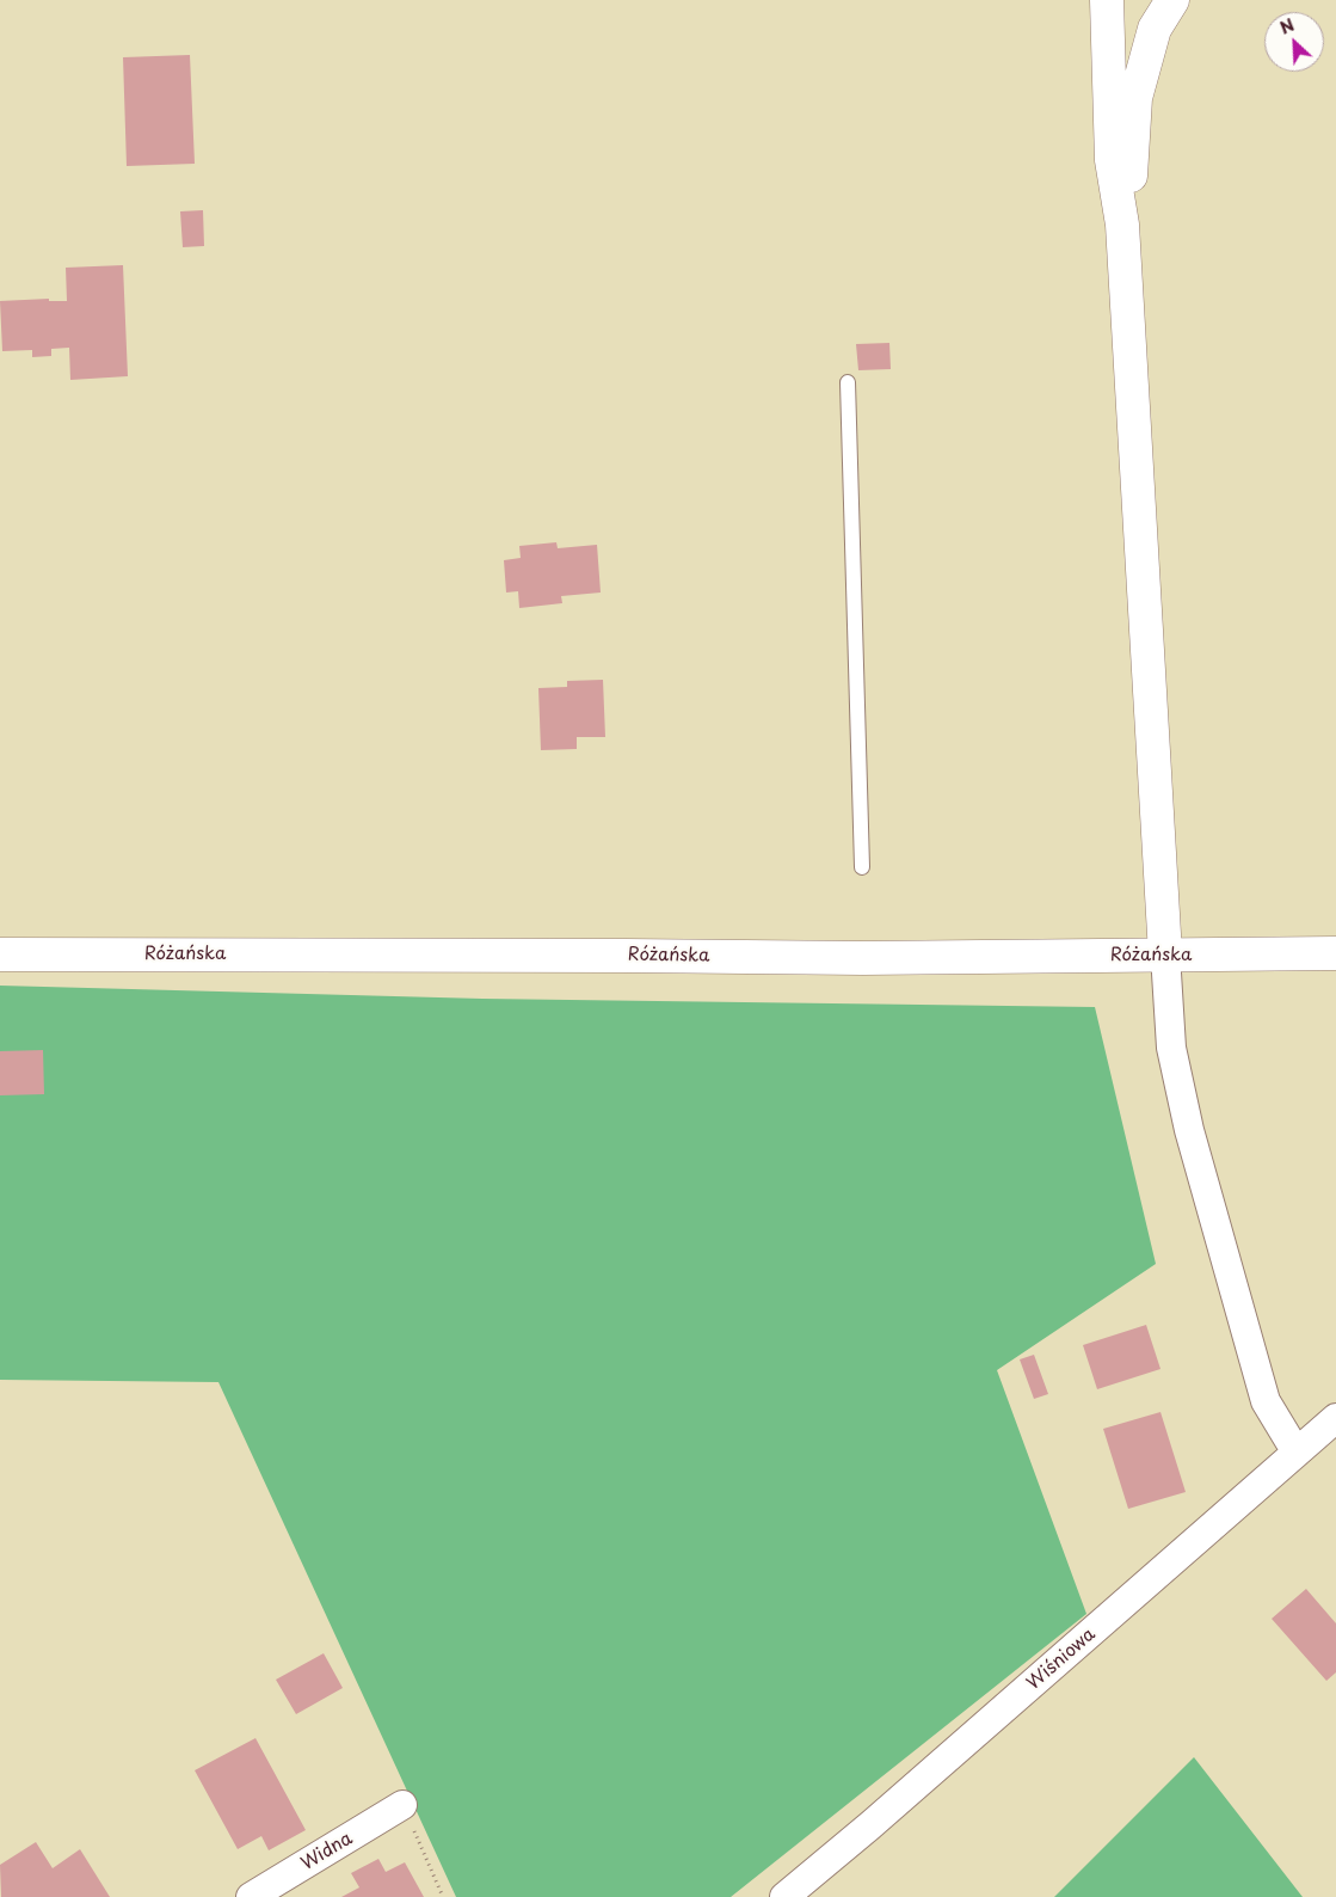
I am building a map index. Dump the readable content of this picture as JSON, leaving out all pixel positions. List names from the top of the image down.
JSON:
{
  "streets": {
    "main road": ["Różańska"],
    "street": ["Wiśniowa", "Widna"]
  },
  "north": "top left"
}
